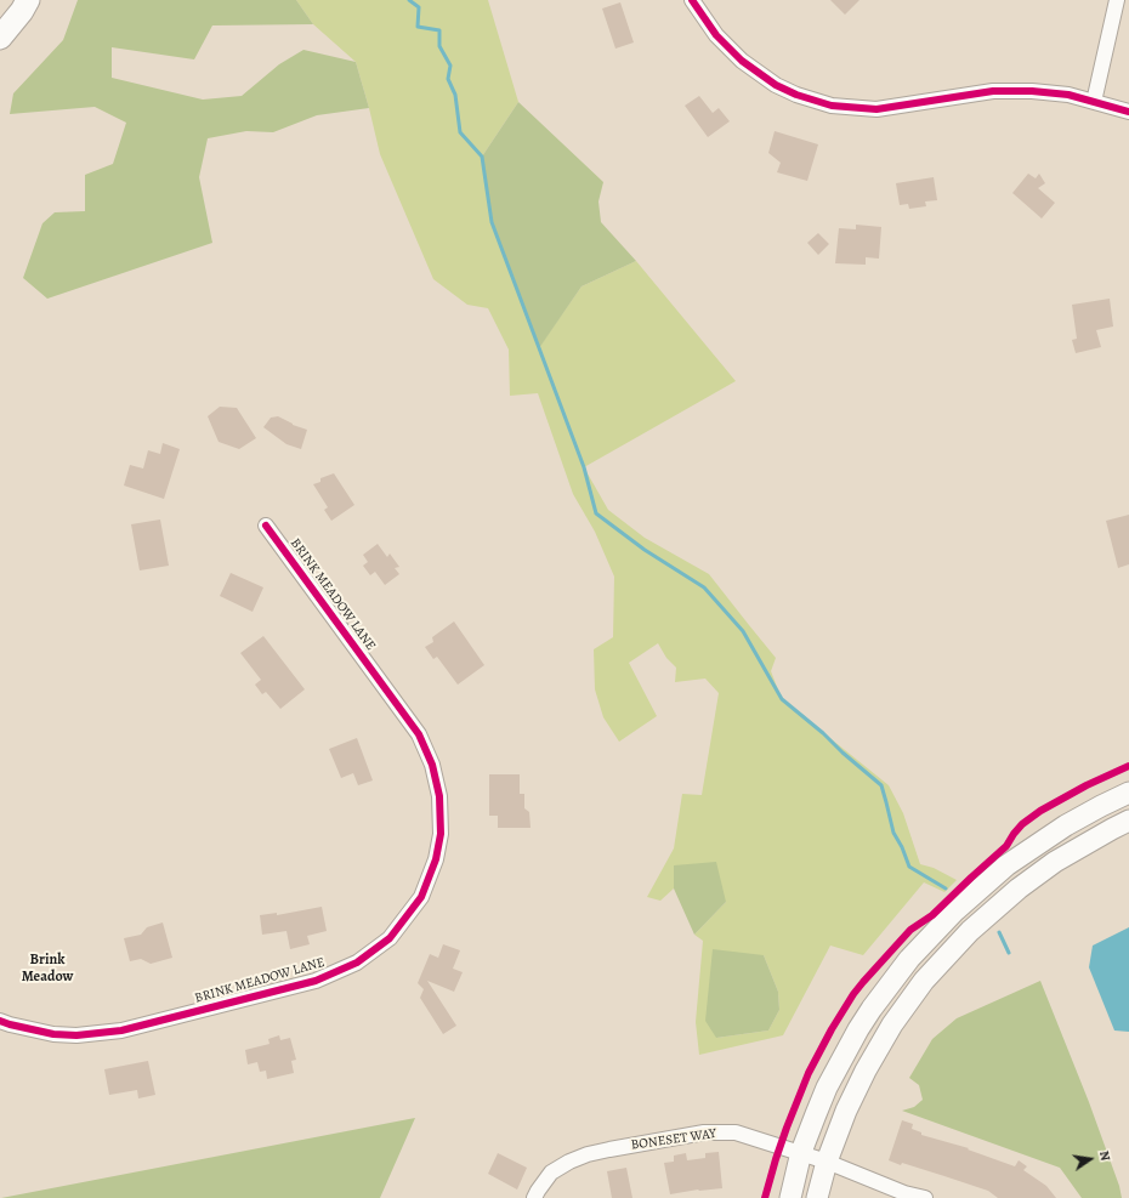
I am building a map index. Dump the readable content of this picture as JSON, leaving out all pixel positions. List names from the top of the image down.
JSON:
{
  "streets": {
    "street": ["BRINK MEADOW LANE", "BONESET WAY"]
  },
  "districts": ["Brink Meadow"],
  "north": "right"
}
